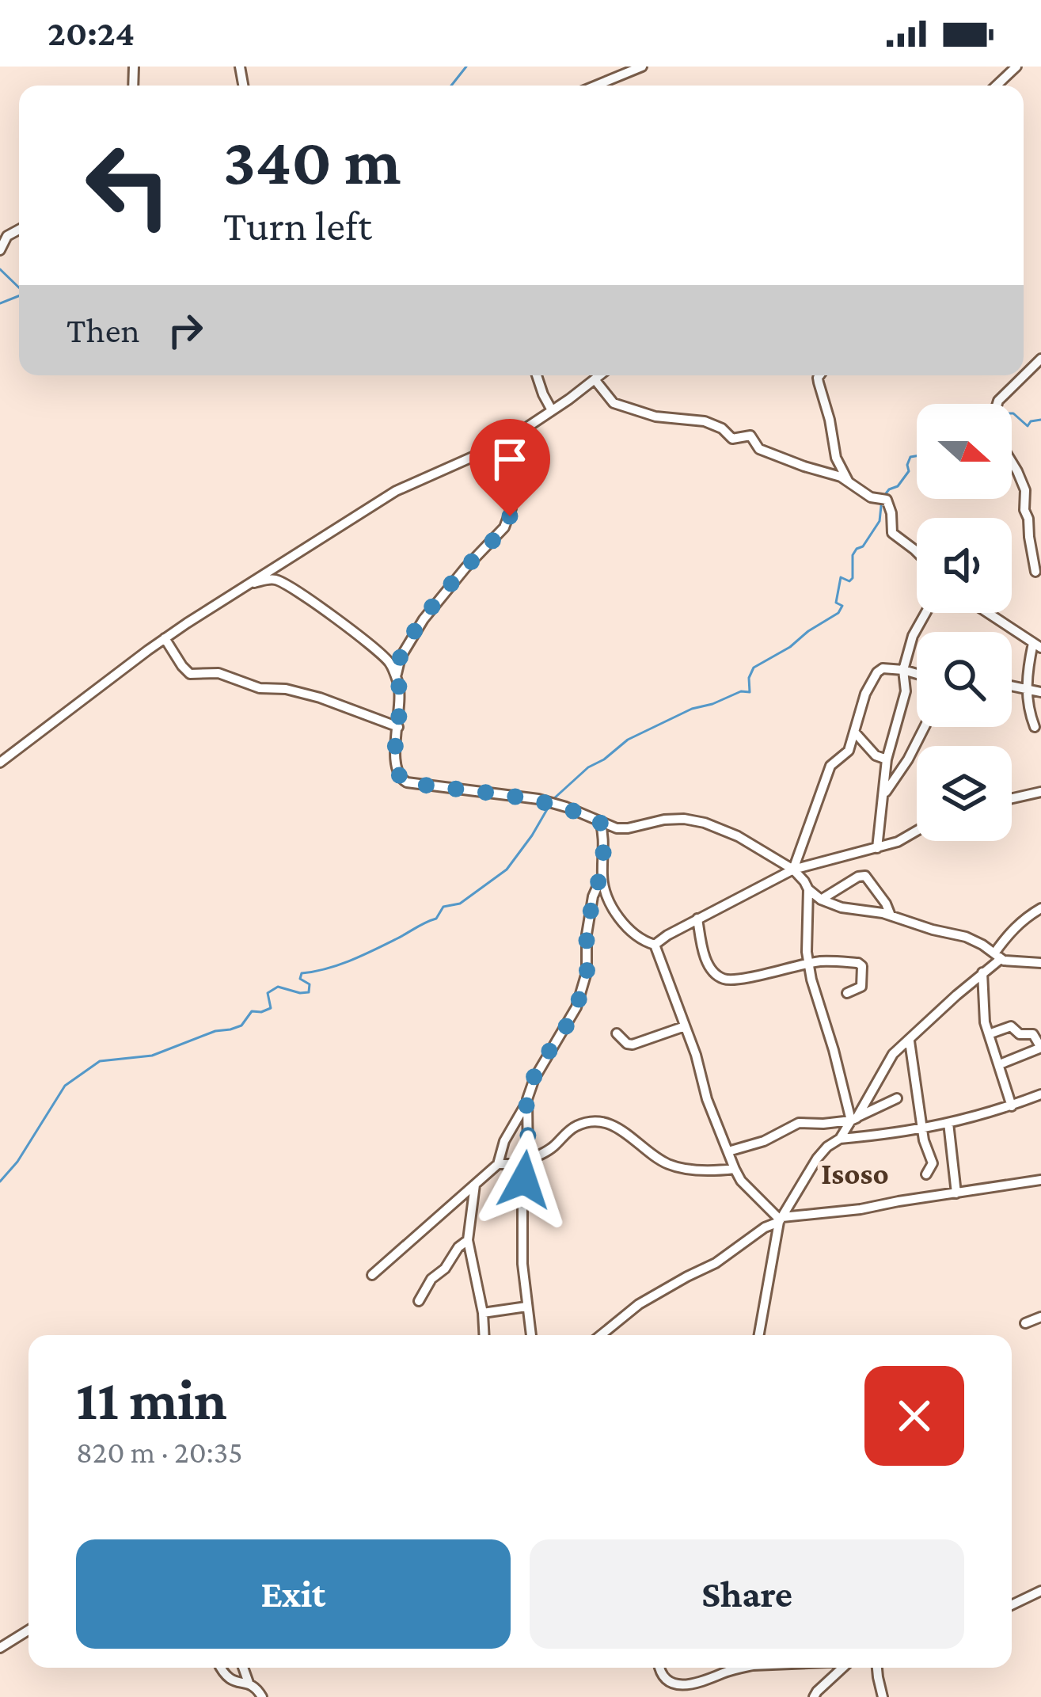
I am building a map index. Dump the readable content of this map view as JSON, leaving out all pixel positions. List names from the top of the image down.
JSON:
{
  "districts": ["Isoso"],
  "north": "right",
  "page": {
    "status": "20:24",
    "turn": ["340 m", "Turn left"],
    "then": "Then",
    "heading": ["11 min", "820 m · 20:35"],
    "buttons": ["Exit", "Share"]
  }
}
